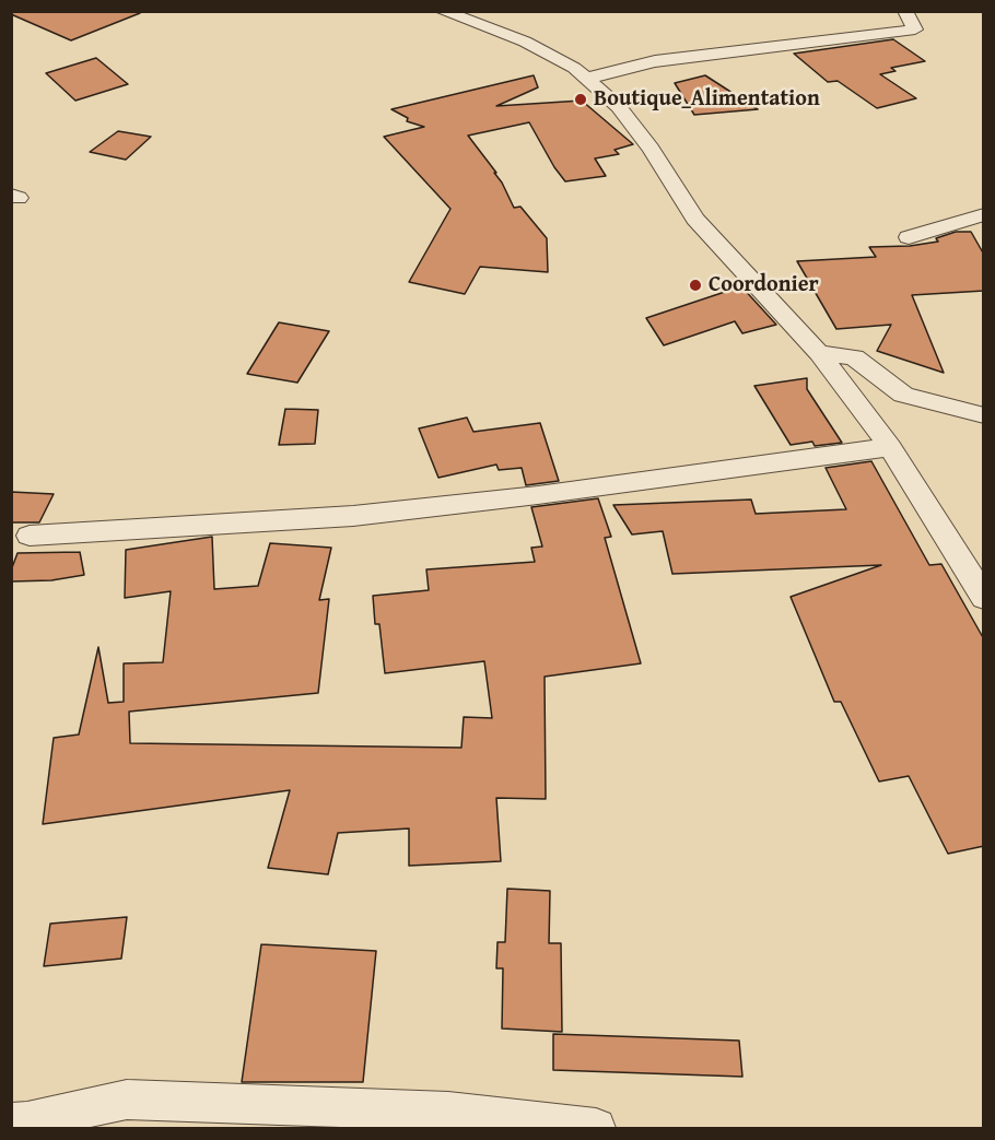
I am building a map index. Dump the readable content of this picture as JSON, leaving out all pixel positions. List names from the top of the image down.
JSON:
{
  "places": ["Boutique_Alimentation", "Coordonier"]
}
